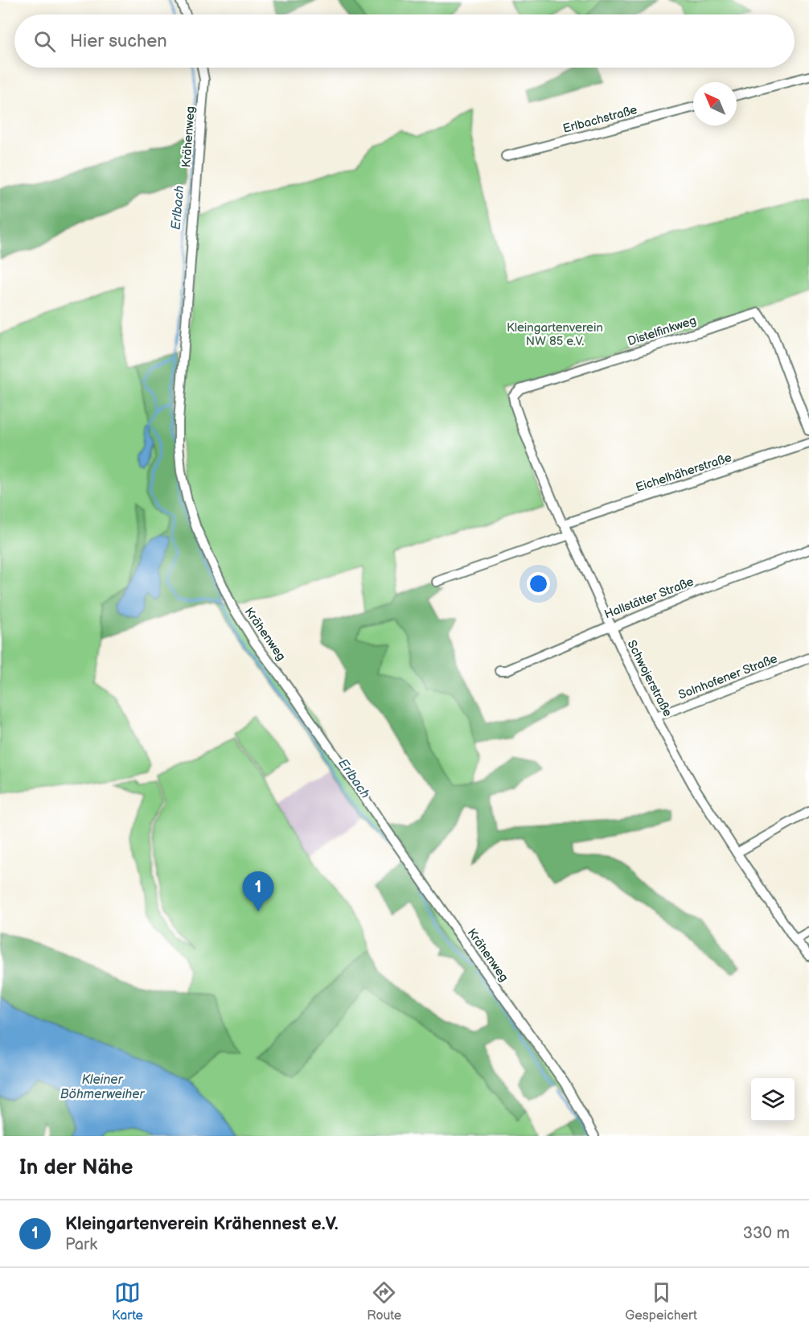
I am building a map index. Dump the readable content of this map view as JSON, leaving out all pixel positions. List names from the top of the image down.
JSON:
{
  "streets": {
    "street": [
      "Erlbachstraße",
      "Krähenweg",
      "Distelfinkweg",
      "Eichelhäherstraße",
      "Hallstätter Straße",
      "Solnhofener Straße",
      "Schwojerstraße"
    ]
  },
  "crossings": [
    ["Distelfinkweg", "Schwojerstraße"],
    ["Eichelhäherstraße", "Schwojerstraße"],
    ["Hallstätter Straße", "Schwojerstraße"],
    ["Solnhofener Straße", "Schwojerstraße"]
  ],
  "water": ["Erlbach", "Kleiner Böhmerweiher"],
  "parks": ["Kleingartenverein NW 85 e.V."],
  "north": "top left",
  "page": {
    "search": "Hier suchen",
    "pins": "1",
    "heading": "In der Nähe",
    "list": [
      {
        "mark": "1",
        "name": "Kleingartenverein Krähennest e.V.",
        "note": "Park",
        "value": "330 m"
      }
    ],
    "nav": ["Karte", "Route", "Gespeichert"]
  }
}
